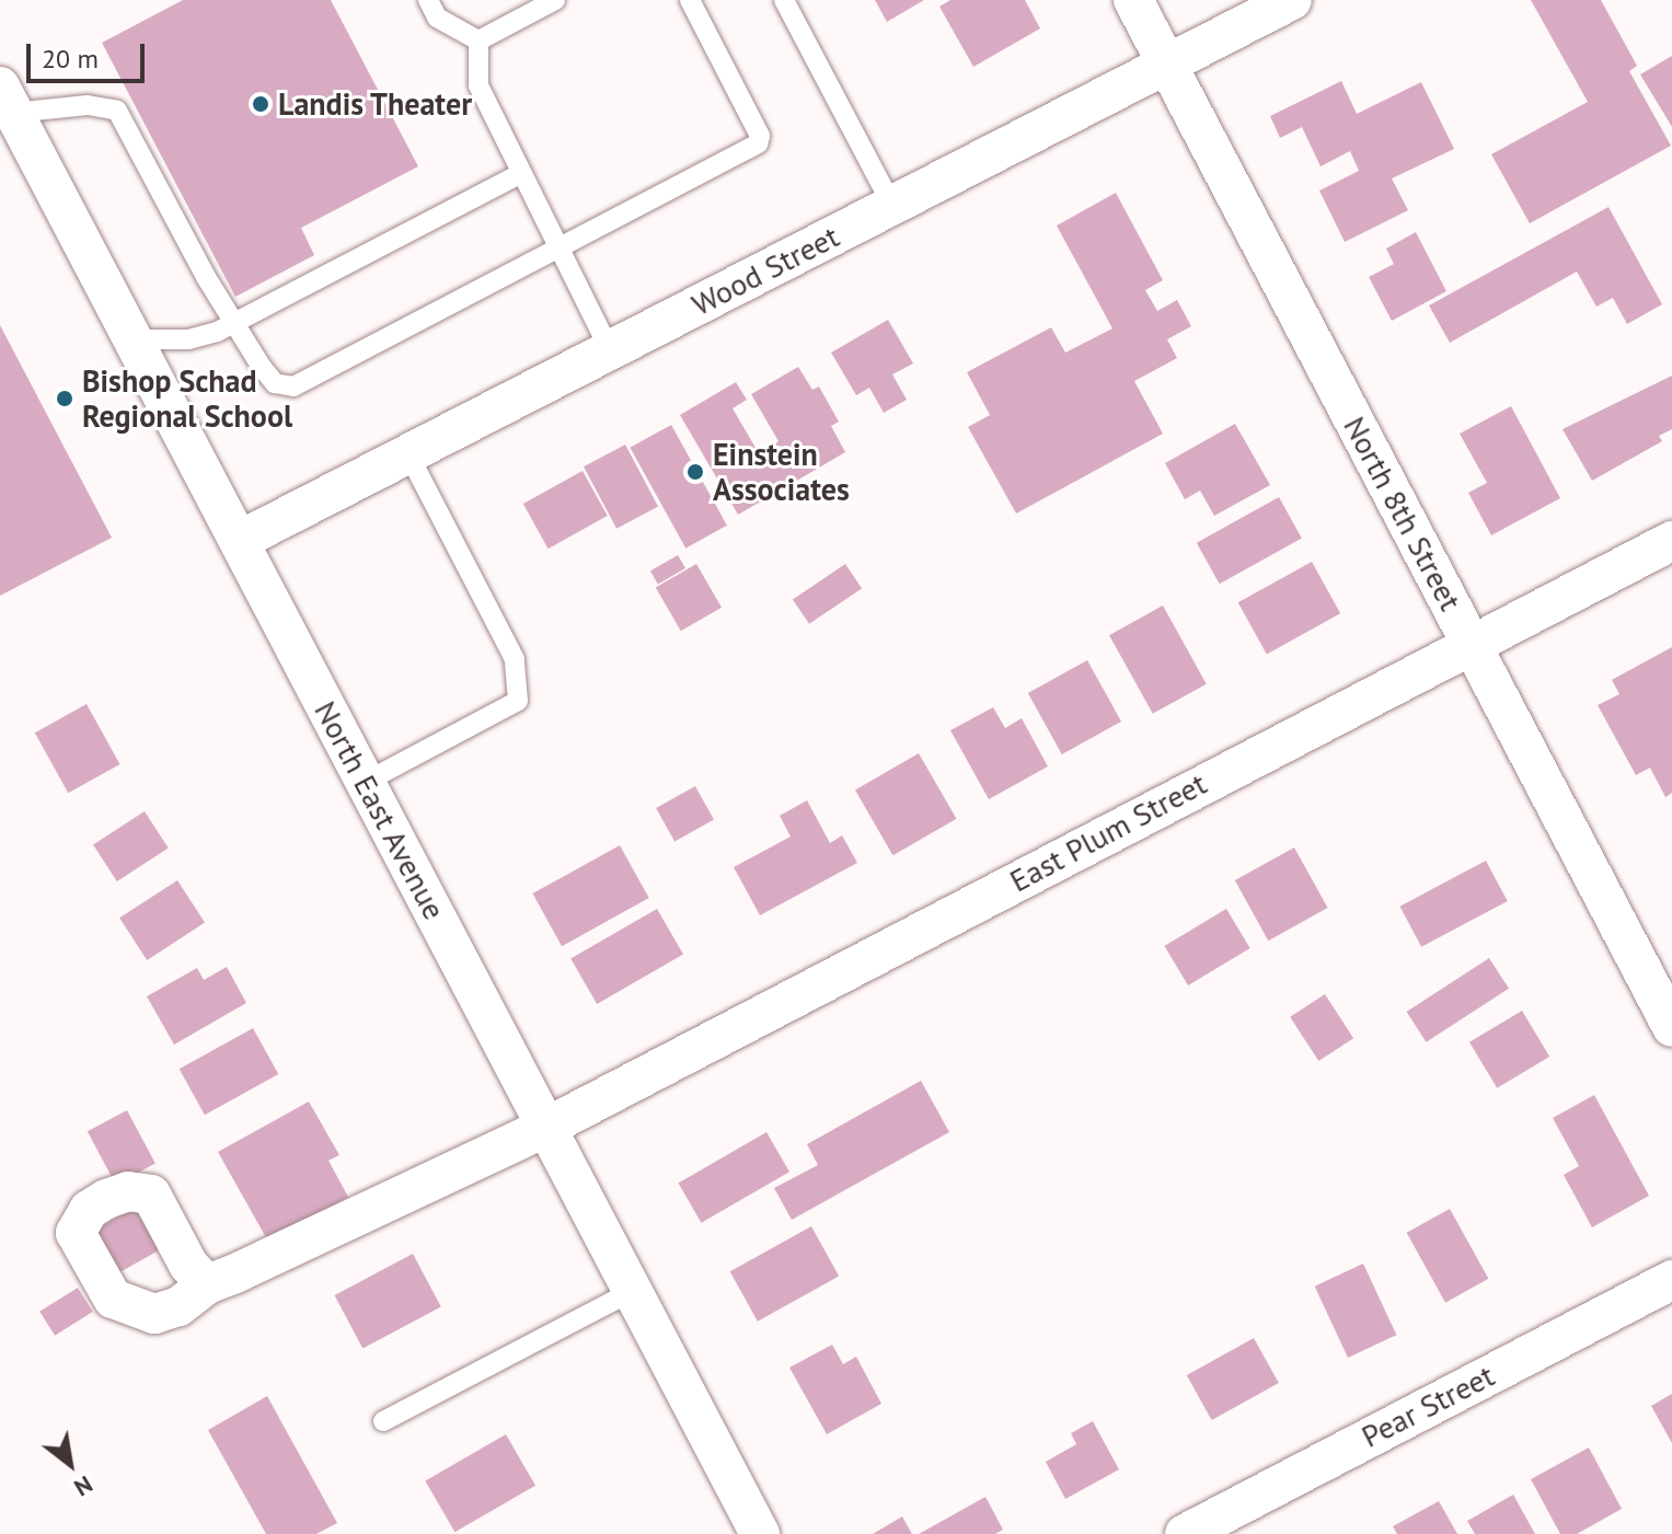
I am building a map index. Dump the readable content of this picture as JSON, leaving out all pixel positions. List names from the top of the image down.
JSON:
{
  "streets": {
    "street": [
      "Wood Street",
      "North 8th Street",
      "North East Avenue",
      "East Plum Street",
      "Pear Street"
    ]
  },
  "crossings": [
    ["Wood Street", "North 8th Street"],
    ["Wood Street", "North East Avenue"],
    ["North 8th Street", "East Plum Street"],
    ["North East Avenue", "East Plum Street"]
  ],
  "places": ["Landis Theater", "Bishop Schad Regional School", "Einstein Associates"],
  "scale_bar": "20 m",
  "north": "bottom right"
}
